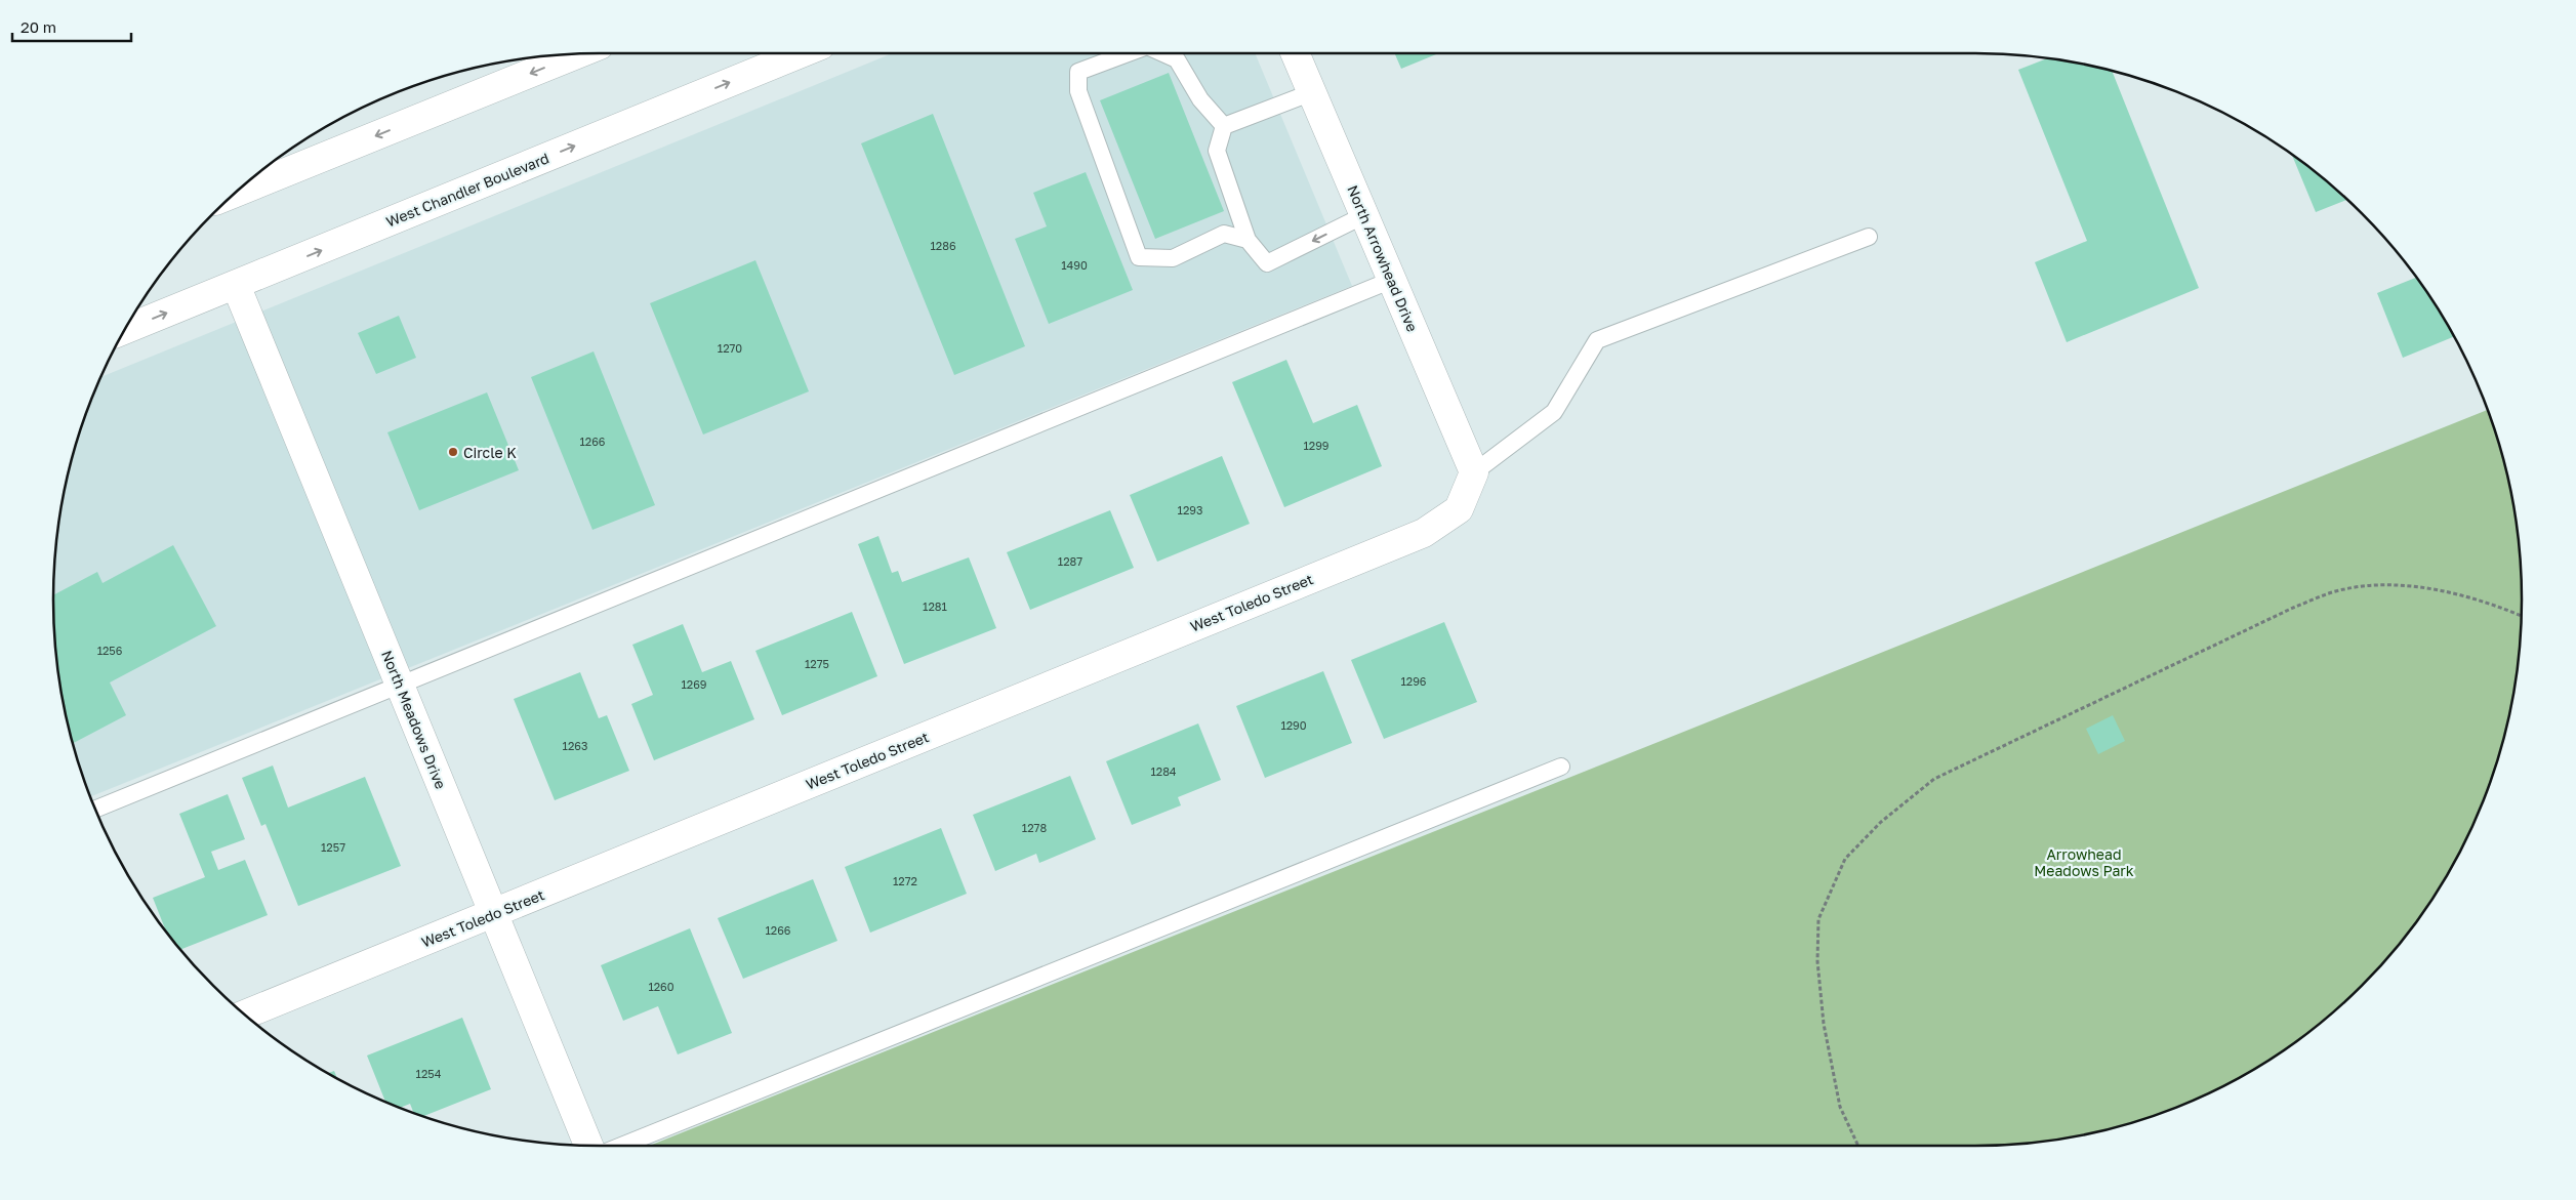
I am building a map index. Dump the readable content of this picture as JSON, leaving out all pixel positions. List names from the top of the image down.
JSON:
{
  "streets": {
    "street": [
      "West Chandler Boulevard",
      "North Arrowhead Drive",
      "West Toledo Street",
      "North Meadows Drive"
    ]
  },
  "crossings": [
    ["West Chandler Boulevard", "North Meadows Drive"],
    ["North Arrowhead Drive", "West Toledo Street"],
    ["West Toledo Street", "North Meadows Drive"]
  ],
  "parks": ["Arrowhead Meadows Park"],
  "places": ["Circle K"],
  "house_numbers": [
    "1286",
    "1490",
    "1270",
    "1266",
    "1299",
    "1293",
    "1287",
    "1281",
    "1256",
    "1275",
    "1296",
    "1269",
    "1290",
    "1263",
    "1284",
    "1278",
    "1257",
    "1272",
    "1266",
    "1260",
    "1254"
  ],
  "scale_bar": "20 m"
}
